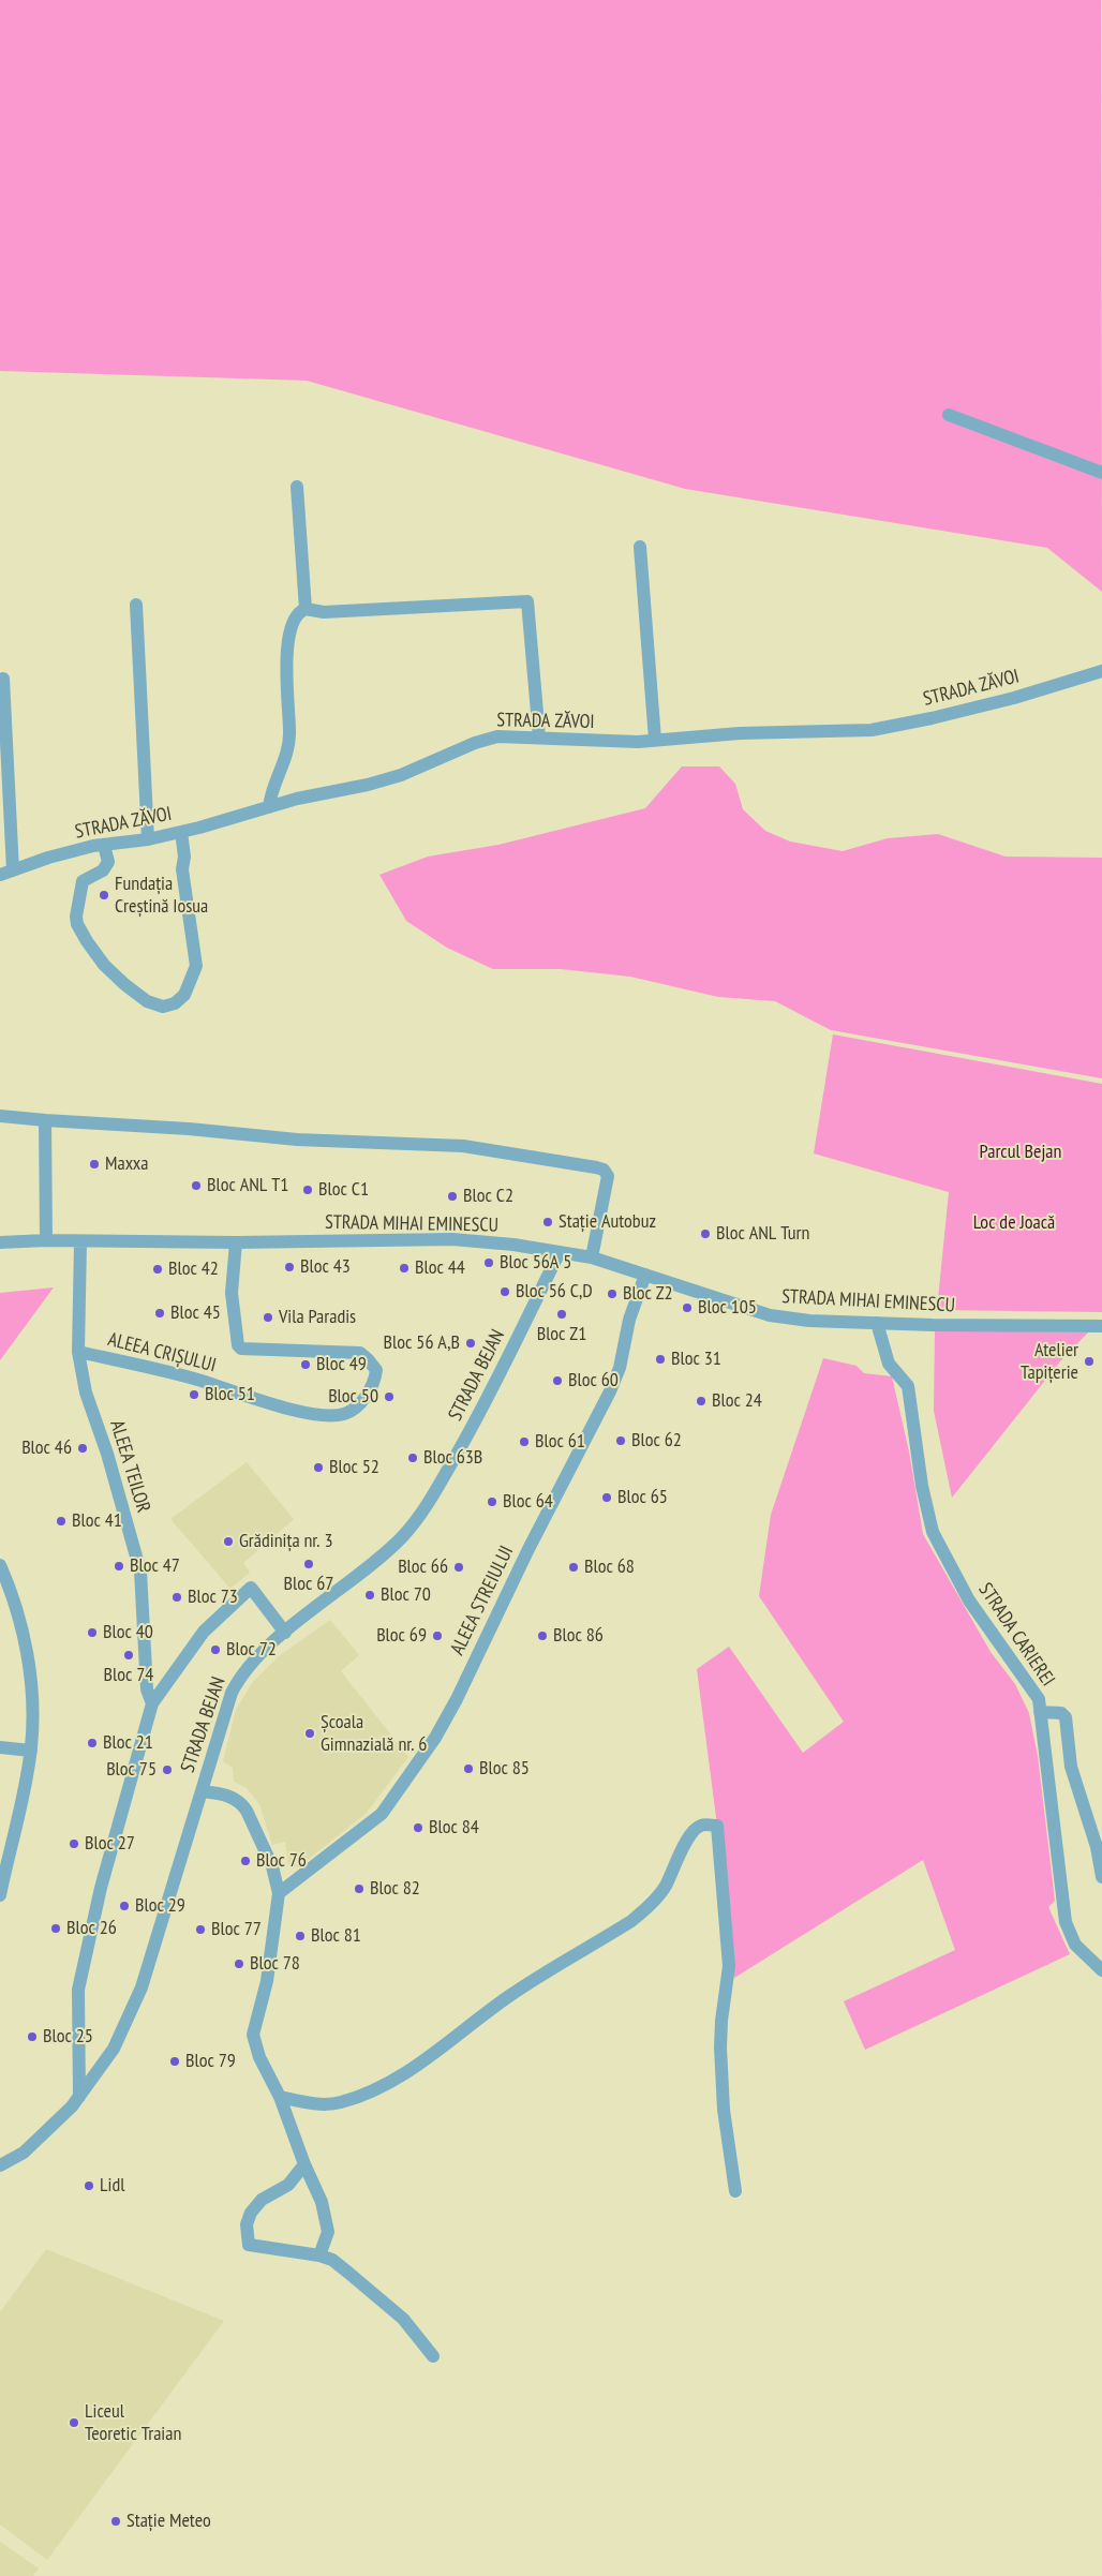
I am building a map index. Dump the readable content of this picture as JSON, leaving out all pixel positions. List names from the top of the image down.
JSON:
{
  "streets": {
    "street": [
      "STRADA ZĂVOI",
      "STRADA MIHAI EMINESCU",
      "ALEEA CRIȘULUI",
      "STRADA BEJAN",
      "ALEEA TEILOR",
      "ALEEA STREIULUI",
      "STRADA CARIEREI"
    ]
  },
  "crossings": [
    ["STRADA MIHAI EMINESCU", "ALEEA CRIȘULUI"],
    ["STRADA MIHAI EMINESCU", "STRADA BEJAN"],
    ["STRADA MIHAI EMINESCU", "ALEEA TEILOR"],
    ["STRADA MIHAI EMINESCU", "ALEEA STREIULUI"],
    ["STRADA MIHAI EMINESCU", "STRADA CARIEREI"],
    ["ALEEA CRIȘULUI", "ALEEA TEILOR"],
    ["STRADA BEJAN", "ALEEA TEILOR"]
  ],
  "parks": ["Parcul Bejan", "Loc de Joacă"],
  "places": [
    "Fundația Creștină Iosua",
    "Maxxa",
    "Bloc ANL T1",
    "Bloc C1",
    "Bloc C2",
    "Stație Autobuz",
    "Bloc ANL Turn",
    "Bloc 56A 5",
    "Bloc 43",
    "Bloc 44",
    "Bloc 42",
    "Bloc 56 C,D",
    "Bloc Z2",
    "Bloc 105",
    "Bloc 45",
    "Bloc Z1",
    "Vila Paradis",
    "Bloc 56 A,B",
    "Bloc 31",
    "Atelier Tapițerie",
    "Bloc 49",
    "Bloc 60",
    "Bloc 51",
    "Bloc 50",
    "Bloc 24",
    "Bloc 62",
    "Bloc 61",
    "Bloc 46",
    "Bloc 63B",
    "Bloc 52",
    "Bloc 65",
    "Bloc 64",
    "Bloc 41",
    "Grădinița nr. 3",
    "Bloc 67",
    "Bloc 47",
    "Bloc 66",
    "Bloc 68",
    "Bloc 70",
    "Bloc 73",
    "Bloc 40",
    "Bloc 69",
    "Bloc 86",
    "Bloc 72",
    "Bloc 74",
    "Școala Gimnazială nr. 6",
    "Bloc 21",
    "Bloc 85",
    "Bloc 75",
    "Bloc 84",
    "Bloc 27",
    "Bloc 76",
    "Bloc 82",
    "Bloc 29",
    "Bloc 26",
    "Bloc 77",
    "Bloc 81",
    "Bloc 78",
    "Bloc 25",
    "Bloc 79",
    "Lidl",
    "Liceul Teoretic Traian",
    "Stație Meteo"
  ]
}
